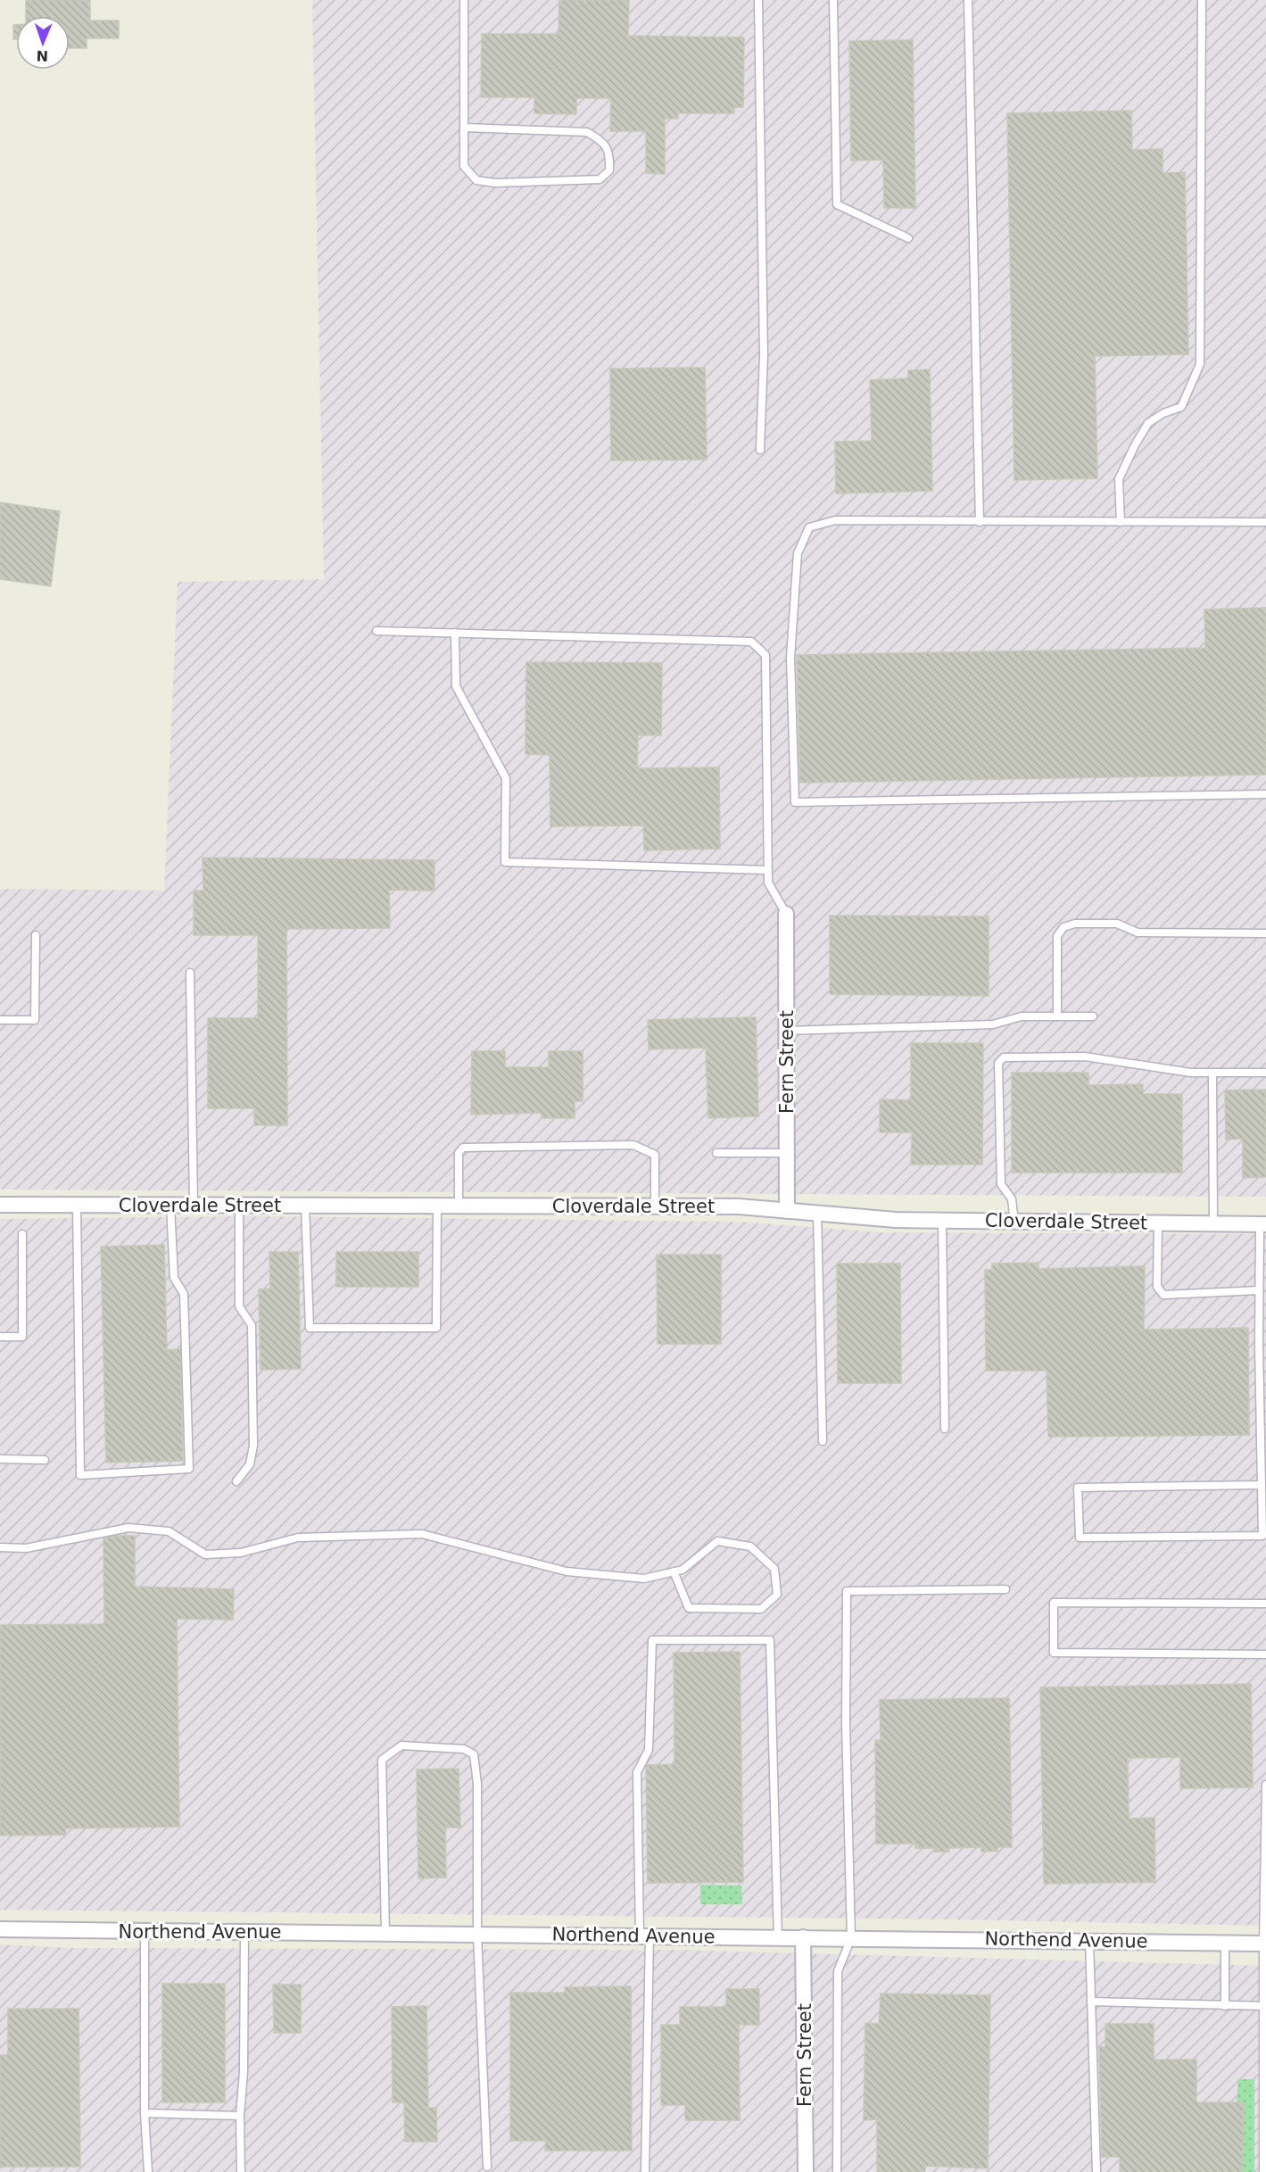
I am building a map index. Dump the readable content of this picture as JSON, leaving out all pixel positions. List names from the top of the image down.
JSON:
{
  "streets": {
    "street": ["Fern Street", "Cloverdale Street", "Northend Avenue"]
  },
  "crossings": [
    ["Fern Street", "Cloverdale Street"],
    ["Fern Street", "Northend Avenue"]
  ],
  "north": "bottom"
}
